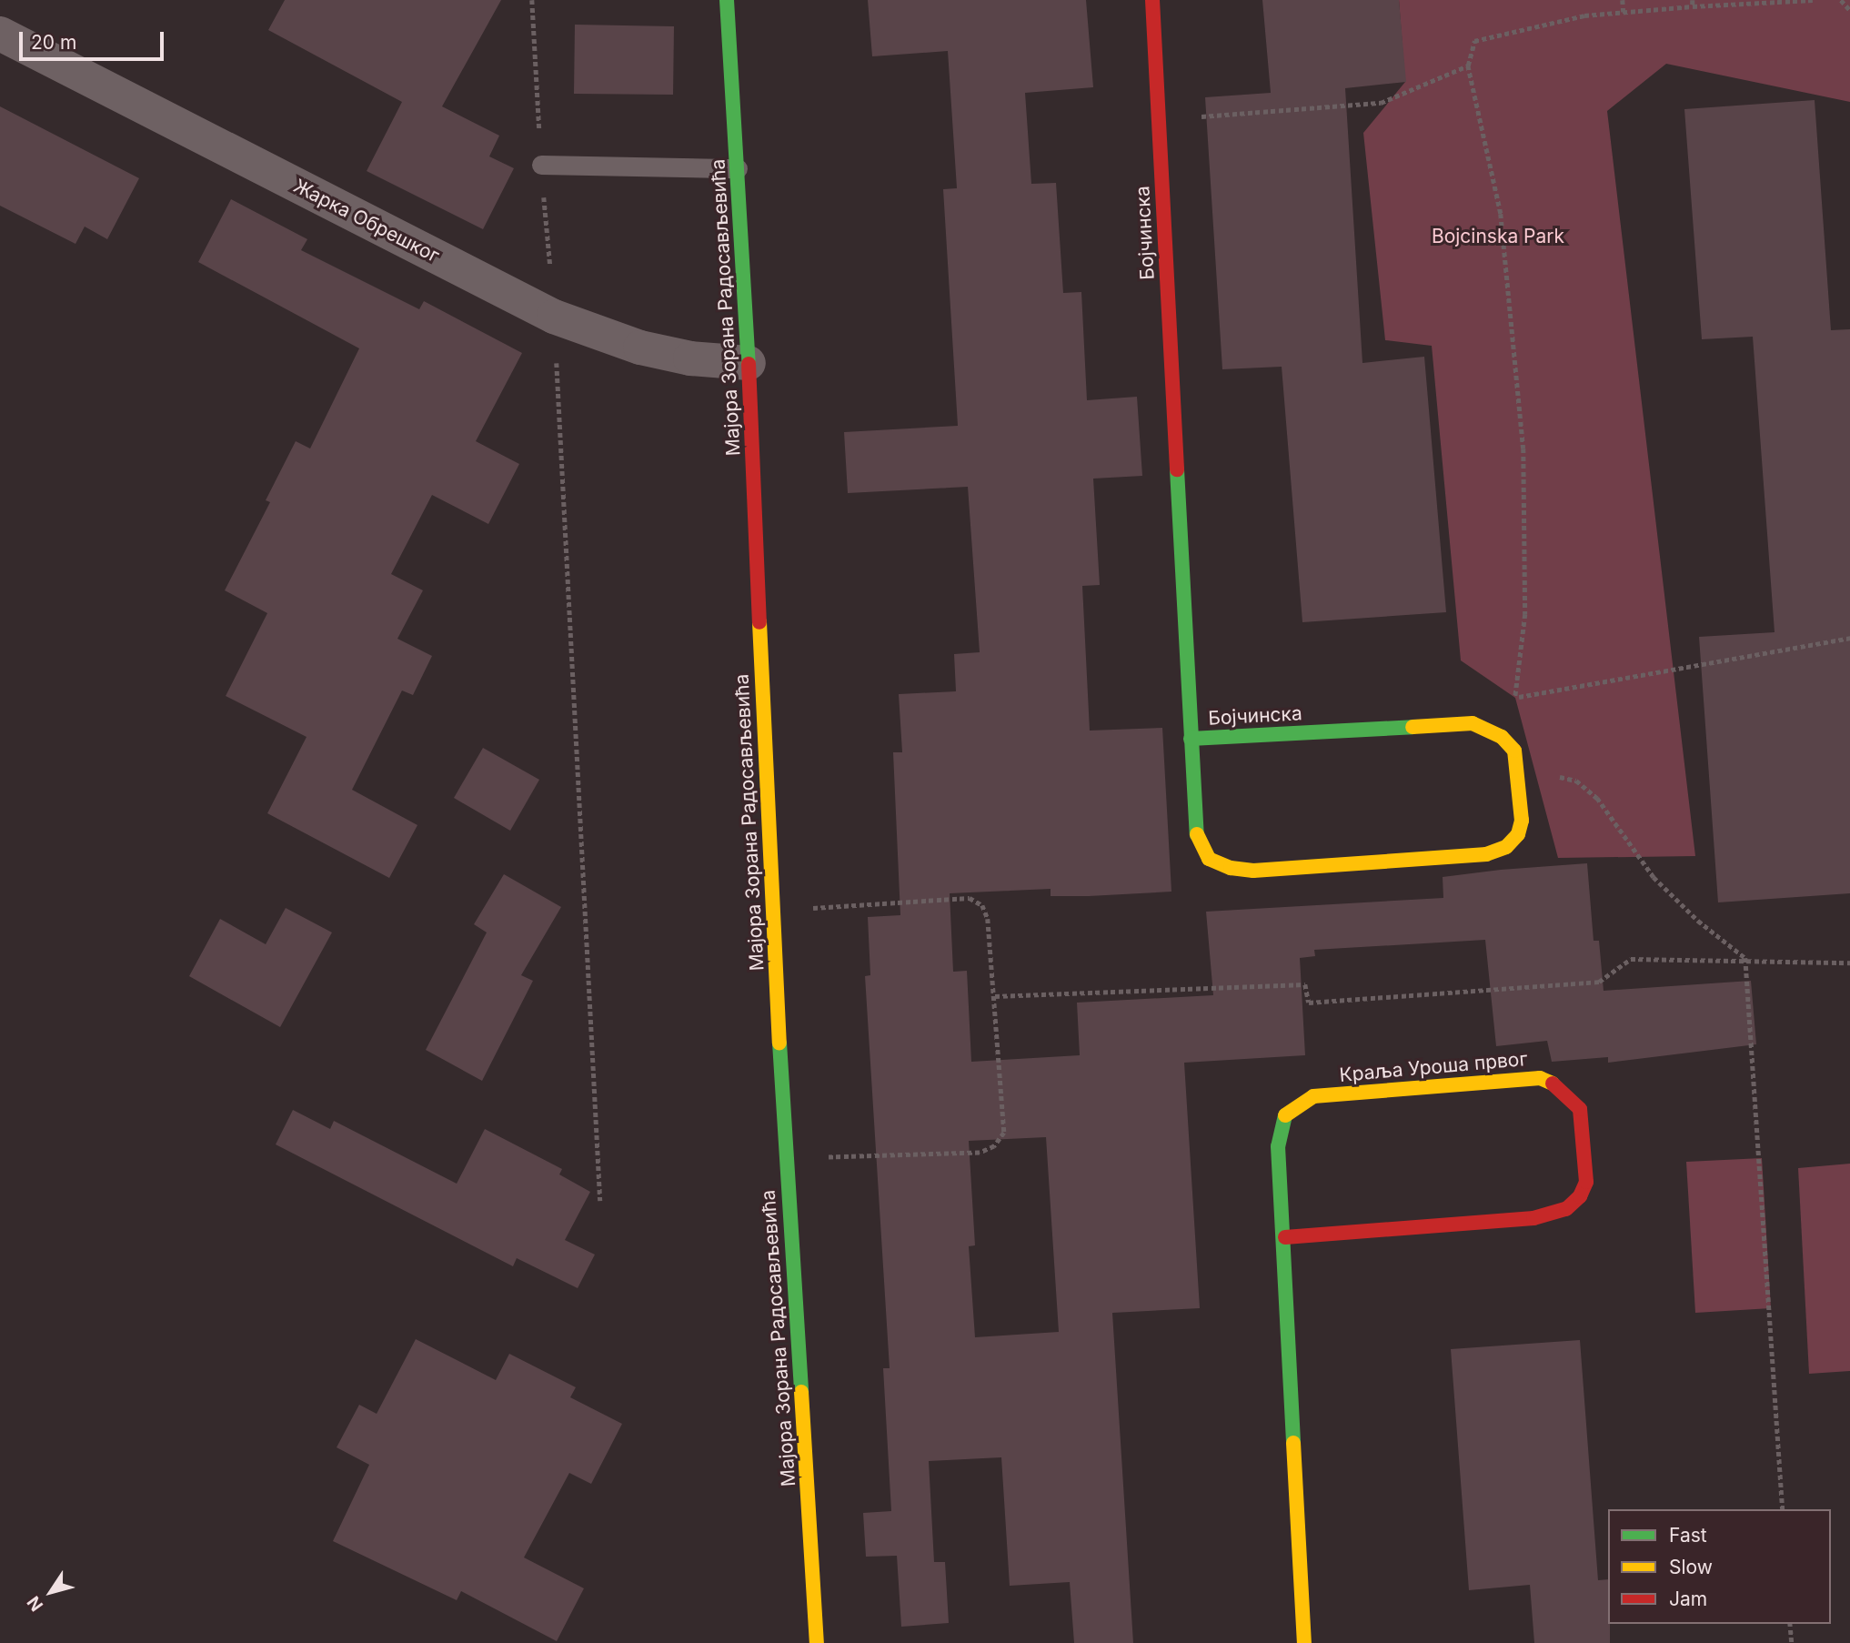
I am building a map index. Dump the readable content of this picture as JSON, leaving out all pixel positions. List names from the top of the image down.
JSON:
{
  "streets": {
    "street": [
      "Жарка Обрешког",
      "Бојчинска",
      "Мајора Зорана Радосављевића",
      "Краља Уроша првог"
    ]
  },
  "crossings": [
    ["Жарка Обрешког", "Мајора Зорана Радосављевића"]
  ],
  "parks": ["Bojcinska Park"],
  "legend": ["Fast", "Slow", "Jam"],
  "scale_bar": "20 m",
  "north": "bottom left"
}
